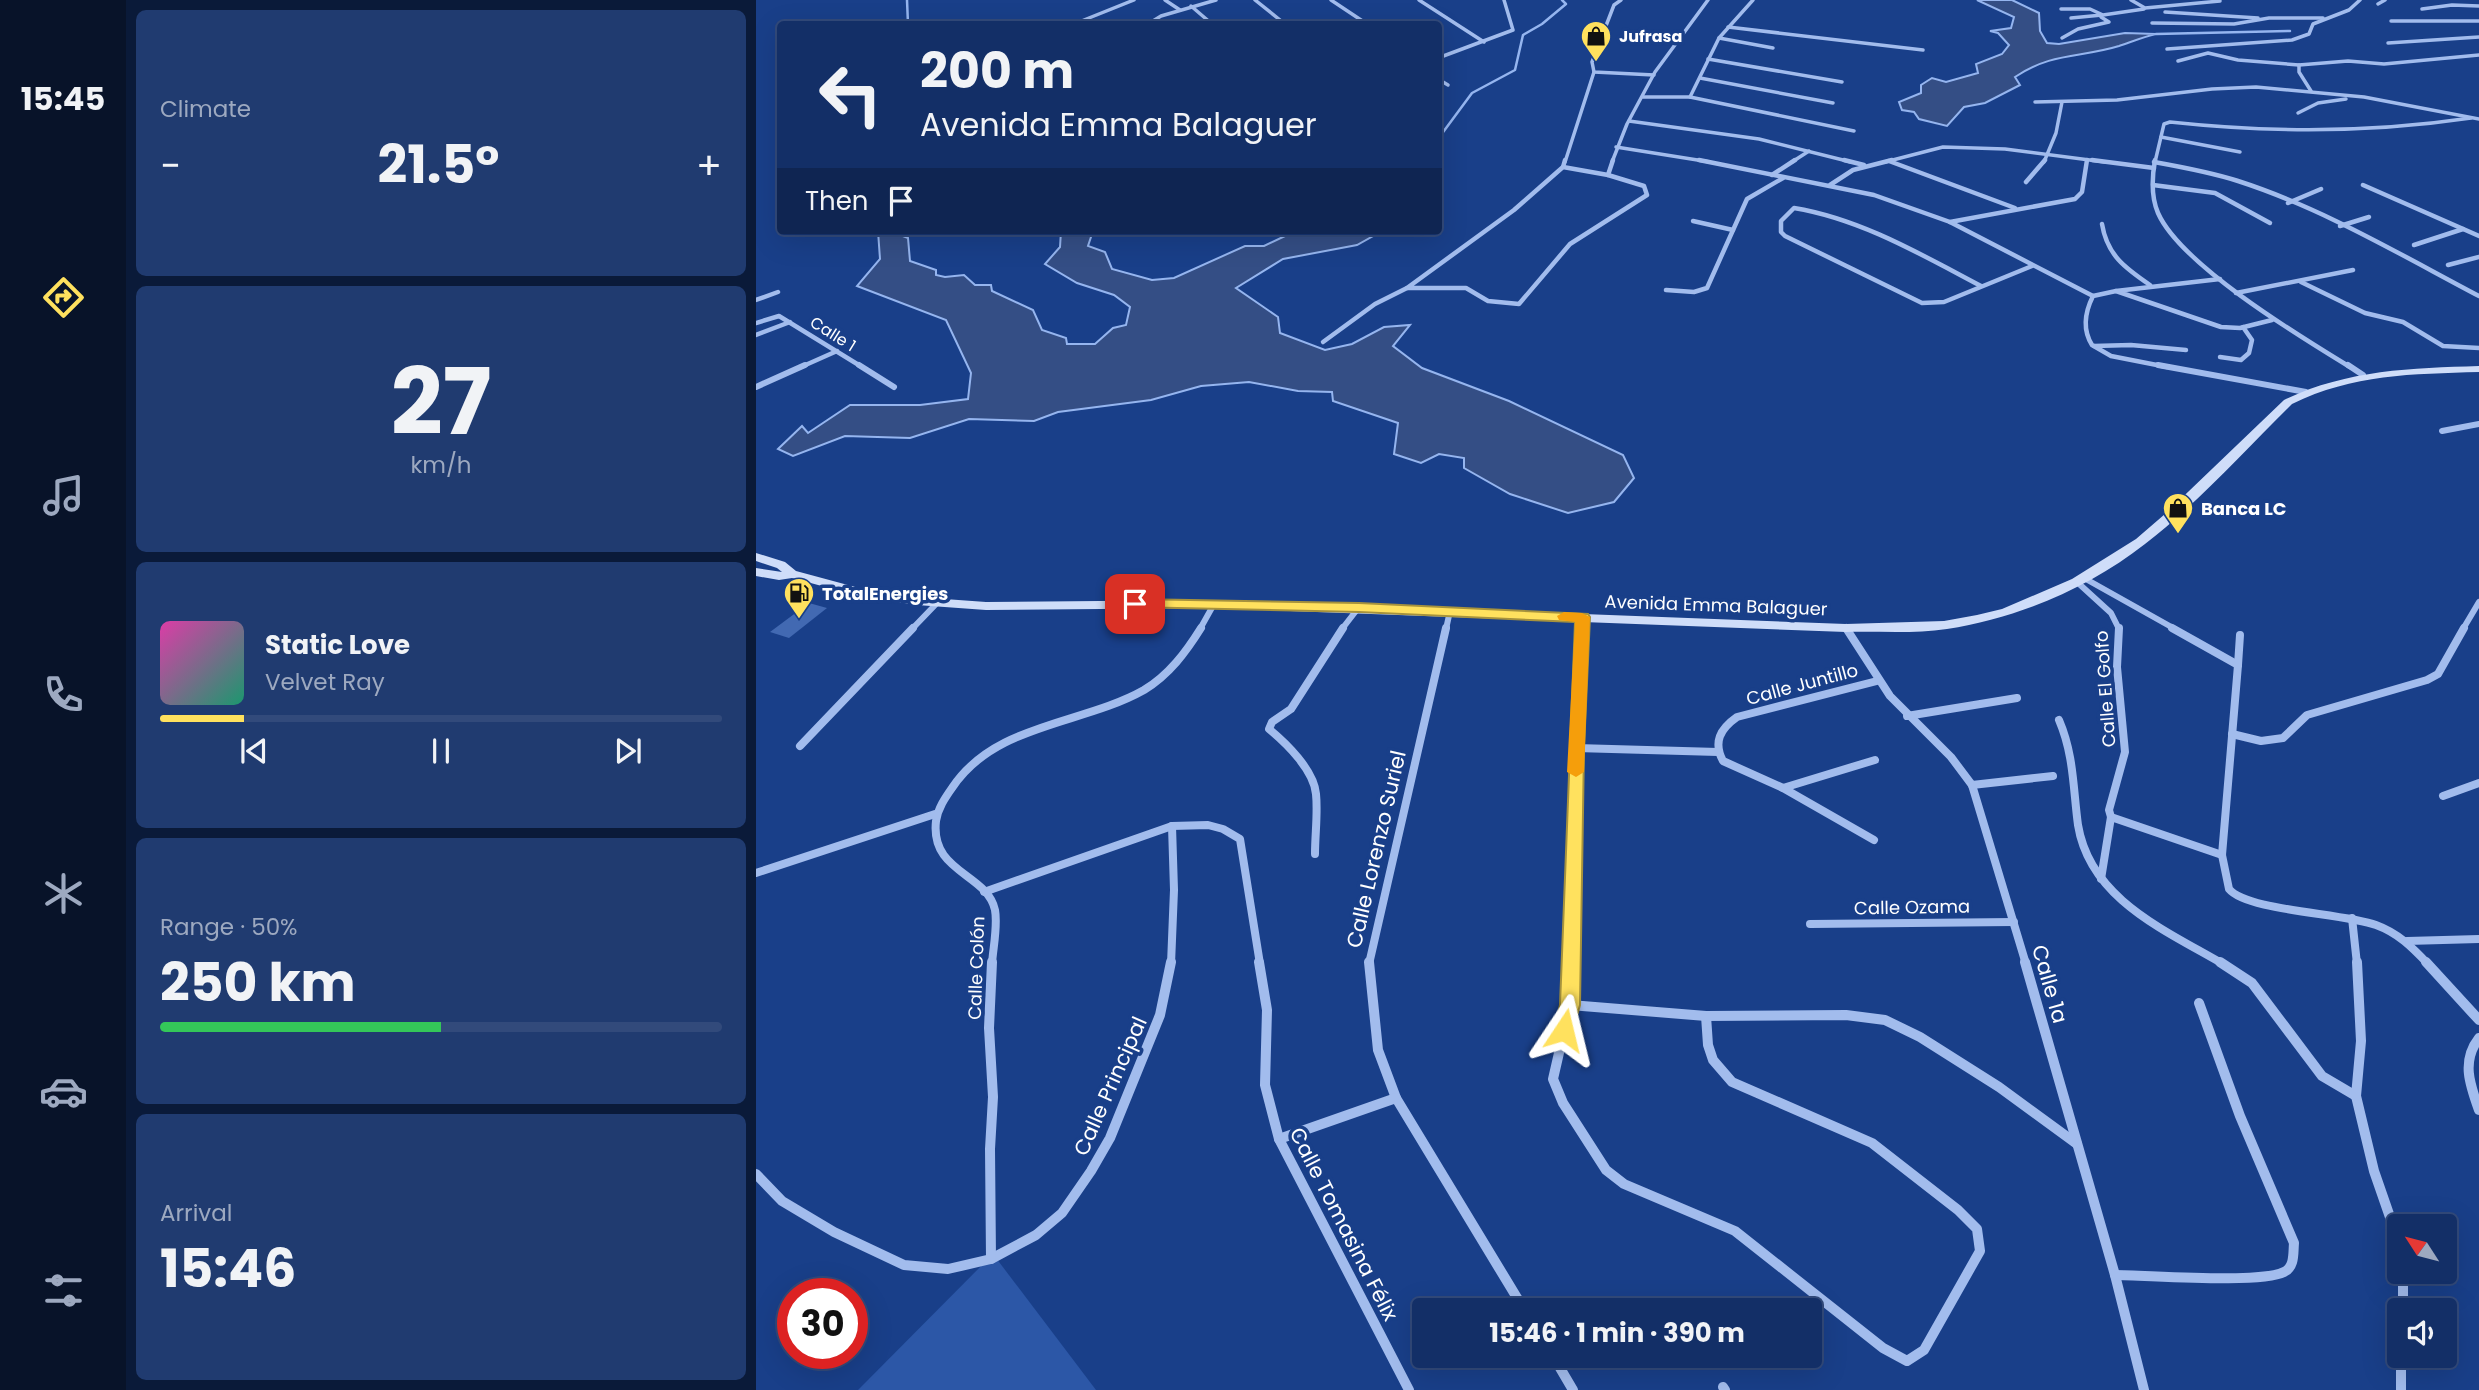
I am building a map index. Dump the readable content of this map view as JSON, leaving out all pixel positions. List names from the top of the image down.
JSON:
{
  "streets": {
    "street": [
      "Calle 1",
      "Avenida Emma Balaguer",
      "Calle Juntillo",
      "Calle El Golfo",
      "Calle Lorenzo Suriel",
      "Calle Ozama",
      "Calle Colón",
      "Calle 1a",
      "Calle Principal",
      "Calle Tomasina Félix"
    ]
  },
  "crossings": [
    ["Avenida Emma Balaguer", "Calle El Golfo"],
    ["Avenida Emma Balaguer", "Calle Lorenzo Suriel"],
    ["Avenida Emma Balaguer", "Calle 1a"],
    ["Calle Juntillo", "Calle 1a"],
    ["Calle Ozama", "Calle 1a"],
    ["Calle Colón", "Calle Principal"],
    ["Calle Colón", "Calle Tomasina Félix"],
    ["Calle Principal", "Calle Tomasina Félix"]
  ],
  "places": {
    "shop": ["Jufrasa", "Banca LC"],
    "fuel station": ["TotalEnergies"]
  },
  "north": "top left",
  "page": {
    "tabs": "15:45",
    "tile": [
      "Climate",
      ["27", "km/h"],
      ["Range · 50%", "250 km"],
      ["Arrival", "15:46"]
    ],
    "turn": ["200 m", "Avenida Emma Balaguer"],
    "heat": ["−", "21.5°", "+"],
    "then": "Then",
    "song": ["Static Love", "Velvet Ray"],
    "limit": "30",
    "trip": "15:46 · 1 min · 390 m"
  }
}
